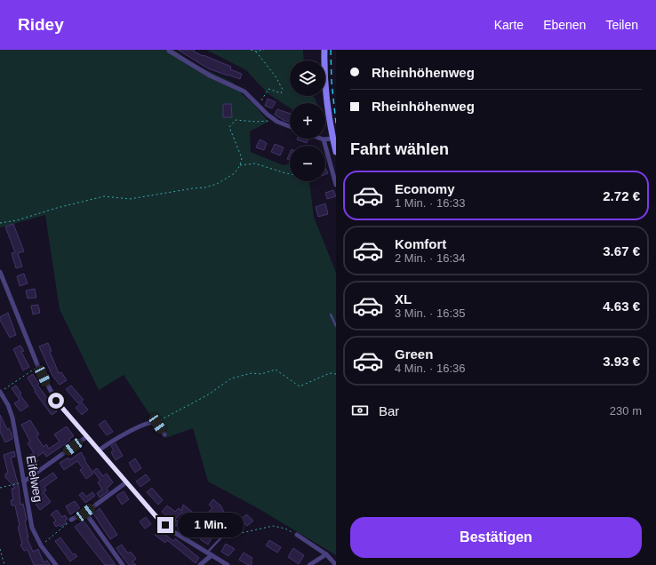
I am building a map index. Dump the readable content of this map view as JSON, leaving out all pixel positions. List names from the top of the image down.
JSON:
{
  "streets": {
    "street": ["Eifelweg"]
  },
  "page": {
    "header": "Ridey",
    "nav": ["Karte", "Ebenen", "Teilen"],
    "banner": ["Rheinhöhenweg", "Rheinhöhenweg"],
    "map_buttons": ["+", "−"],
    "heading": "Fahrt wählen",
    "list": [
      {
        "name": "Economy",
        "note": "1 Min. · 16:33",
        "value": "2.72 €"
      },
      {
        "name": "Komfort",
        "note": "2 Min. · 16:34",
        "value": "3.67 €"
      },
      {
        "name": "XL",
        "note": "3 Min. · 16:35",
        "value": "4.63 €"
      },
      {
        "name": "Green",
        "note": "4 Min. · 16:36",
        "value": "3.93 €"
      }
    ],
    "pay": ["Bar", "230 m"],
    "buttons": "Bestätigen",
    "bubble": "1 Min."
  }
}
